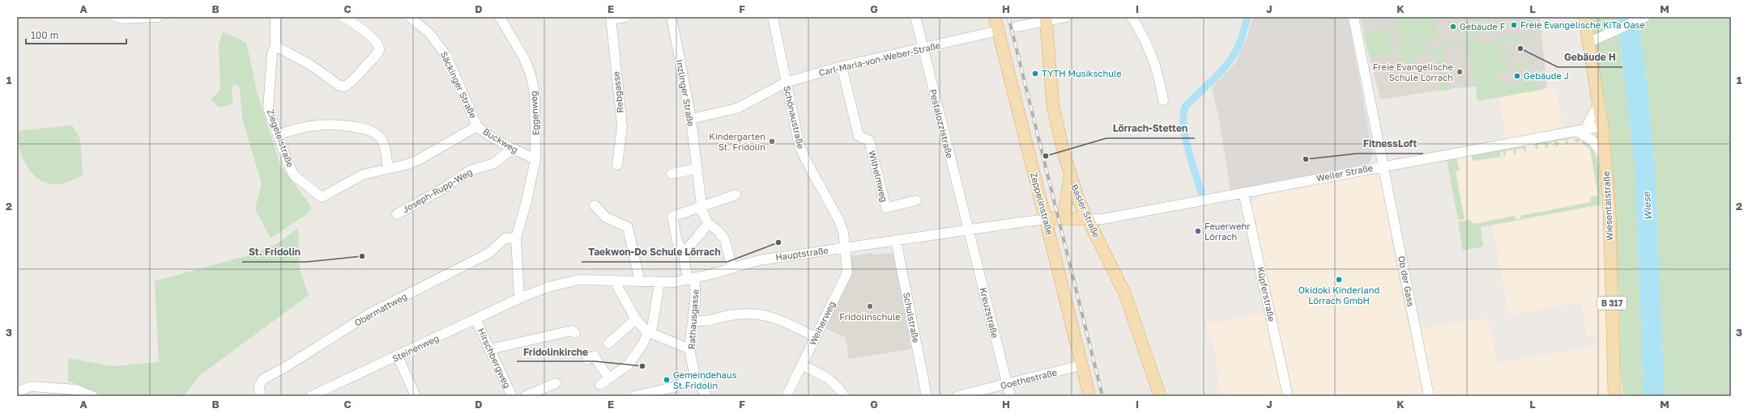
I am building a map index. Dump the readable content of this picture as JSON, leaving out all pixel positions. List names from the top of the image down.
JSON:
{
  "streets": {
    "main road": [
      "Zeppelinstraße",
      "Wiesentalstraße",
      "Basler Straße",
      "Hauptstraße",
      "B 317"
    ],
    "street": [
      "Carl-Maria-von-Weber-Straße",
      "Säckinger Straße",
      "Rebgasse",
      "Inzlinger Straße",
      "Eggenweg",
      "Schönaustraße",
      "Pestalozzistraße",
      "Ziegeleistraße",
      "Buckweg",
      "Weiler Straße",
      "Wilhelmweg",
      "Joseph-Rupp-Weg",
      "Ob der Gass",
      "Küpferstraße",
      "Obermattweg",
      "Kreuzstraße",
      "Schulstraße",
      "Rathausgasse",
      "Weiherweg",
      "Steinenweg",
      "Hirschbergweg",
      "Goethestraße"
    ]
  },
  "crossings": [
    ["Carl-Maria-von-Weber-Straße", "Inzlinger Straße"],
    ["Carl-Maria-von-Weber-Straße", "Schönaustraße"],
    ["Carl-Maria-von-Weber-Straße", "Pestalozzistraße"],
    ["Carl-Maria-von-Weber-Straße", "Wilhelmweg"],
    ["Carl-Maria-von-Weber-Straße", "Zeppelinstraße"],
    ["Säckinger Straße", "Buckweg"],
    ["Inzlinger Straße", "Hauptstraße"],
    ["Eggenweg", "Buckweg"],
    ["Schönaustraße", "Hauptstraße"],
    ["Schönaustraße", "Weiherweg"],
    ["Pestalozzistraße", "Hauptstraße"],
    ["Pestalozzistraße", "Kreuzstraße"],
    ["Ziegeleistraße", "Buckweg"],
    ["Buckweg", "Joseph-Rupp-Weg"],
    ["Weiler Straße", "Wiesentalstraße"],
    ["Weiler Straße", "Basler Straße"],
    ["Weiler Straße", "Hauptstraße"],
    ["Weiler Straße", "Ob der Gass"],
    ["Weiler Straße", "Küpferstraße"],
    ["Zeppelinstraße", "Hauptstraße"],
    ["Zeppelinstraße", "Goethestraße"],
    ["Basler Straße", "Hauptstraße"],
    ["Hauptstraße", "Kreuzstraße"],
    ["Hauptstraße", "Schulstraße"],
    ["Hauptstraße", "Rathausgasse"],
    ["Hauptstraße", "Weiherweg"],
    ["Hauptstraße", "Steinenweg"],
    ["Kreuzstraße", "Goethestraße"],
    ["Steinenweg", "Hirschbergweg"]
  ],
  "water": ["Wiese"],
  "places": [
    "Freie Evangelische KiTa Oase",
    "Gebäude F",
    "Gebäude H",
    "Freie Evangelische Schule Lörrach",
    "TYTH Musikschule",
    "Gebäude J",
    "Kindergarten St. Fridolin",
    "Lörrach-Stetten",
    "FitnessLoft",
    "Feuerwehr Lörrach",
    "Taekwon-Do Schule Lörrach",
    "St. Fridolin",
    "Okidoki Kinderland Lörrach GmbH",
    "Fridolinschule",
    "Fridolinkirche",
    "Gemeindehaus St.Fridolin"
  ],
  "scale_bar": "100 m",
  "grid": {
    "columns": [
      "A",
      "B",
      "C",
      "D",
      "E",
      "F",
      "G",
      "H",
      "I",
      "J",
      "K",
      "L",
      "M"
    ],
    "rows": ["1", "2", "3"]
  }
}
